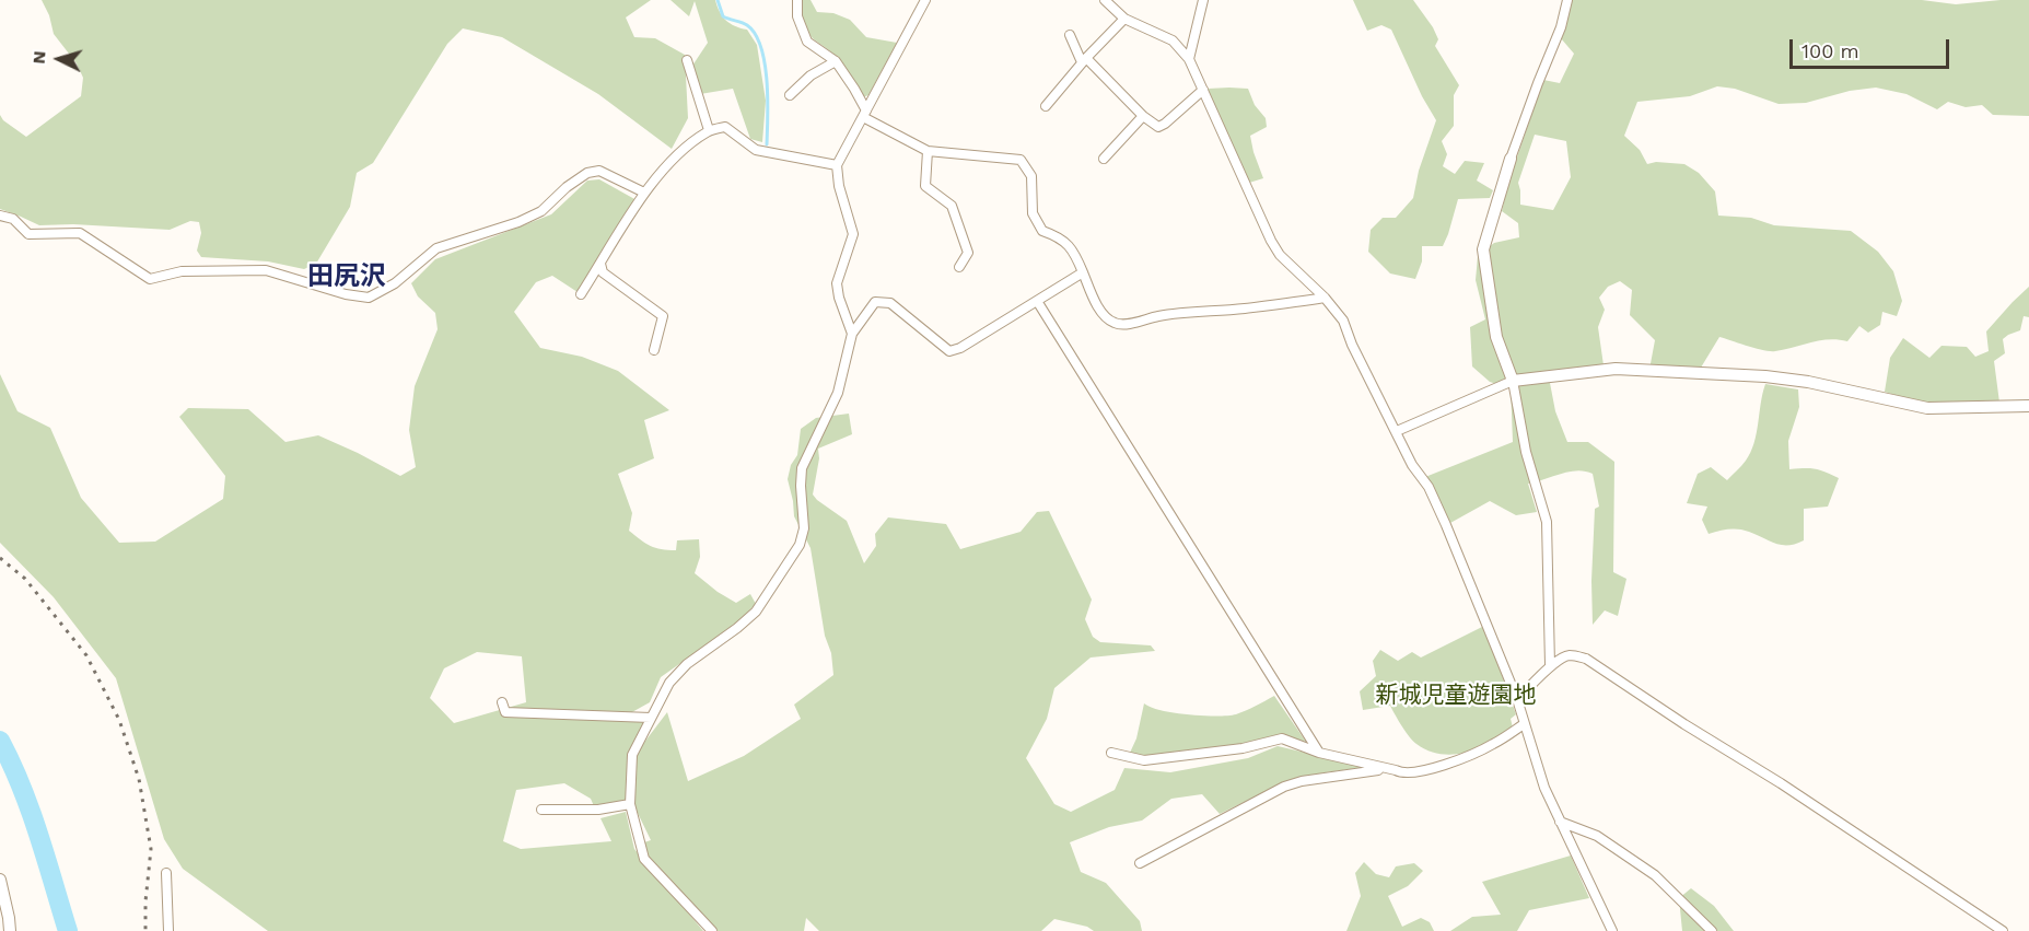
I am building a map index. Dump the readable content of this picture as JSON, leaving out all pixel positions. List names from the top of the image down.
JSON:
{
  "districts": ["田尻沢"],
  "parks": ["新城児童遊園地"],
  "scale_bar": "100 m",
  "north": "left"
}
